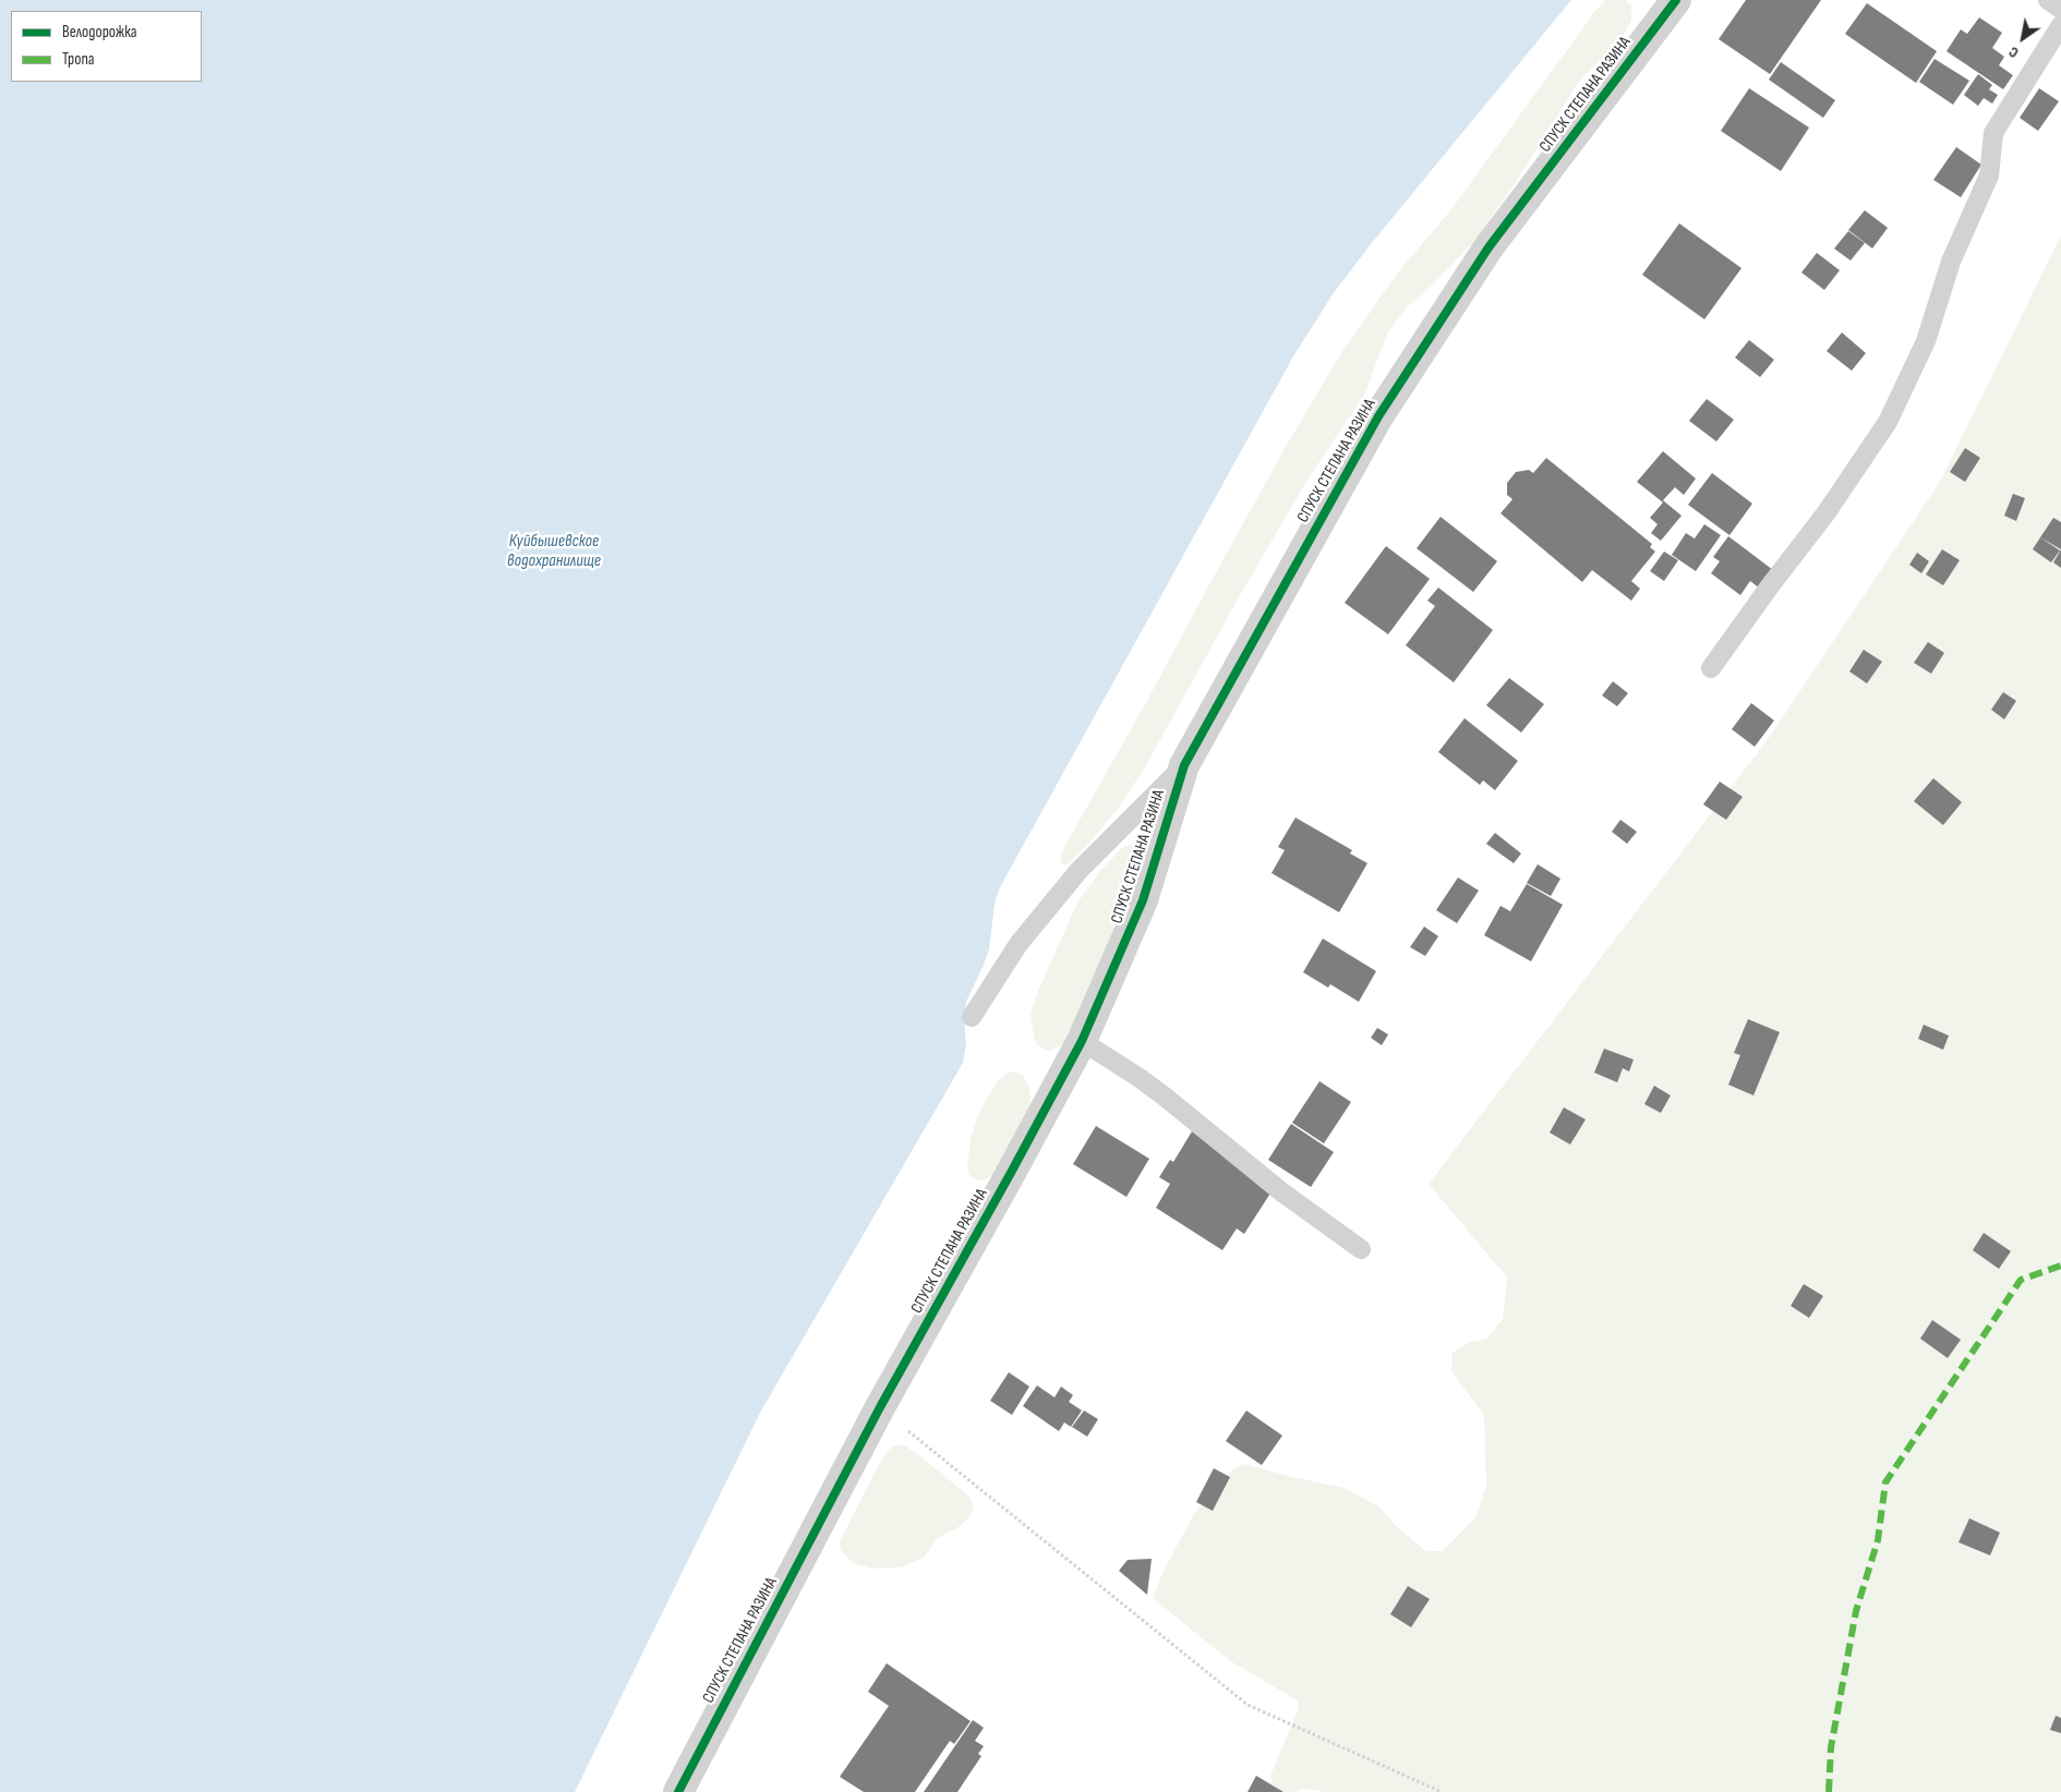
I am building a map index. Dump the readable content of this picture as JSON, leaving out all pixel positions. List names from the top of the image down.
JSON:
{
  "streets": {
    "street": ["СПУСК СТЕПАНА РАЗИНА"]
  },
  "water": ["Куйбышевское водохранилище"],
  "legend": ["Велодорожка", "Тропа"],
  "north": "bottom left"
}
